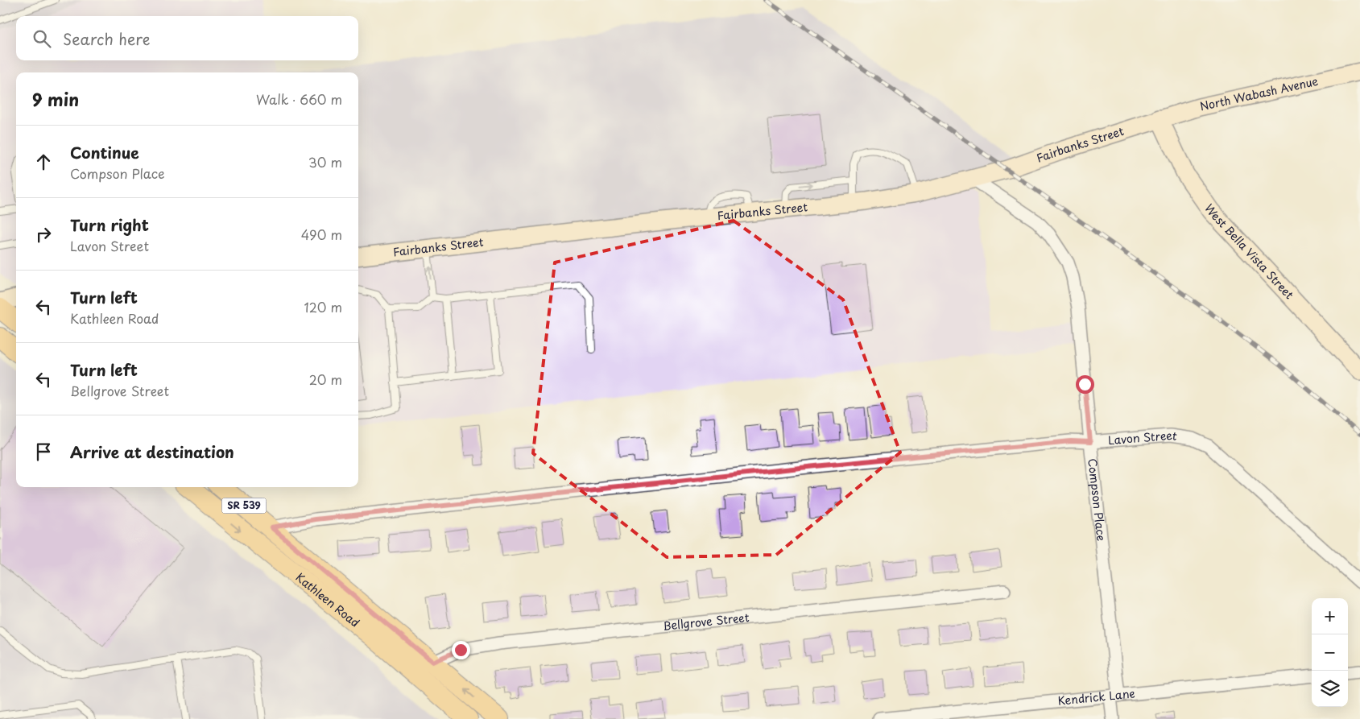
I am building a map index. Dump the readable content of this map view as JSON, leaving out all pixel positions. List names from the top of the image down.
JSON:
{
  "streets": {
    "main road": ["SR 539", "Kathleen Road"],
    "street": [
      "North Wabash Avenue",
      "Fairbanks Street",
      "West Bella Vista Street",
      "Lavon Street",
      "Compson Place",
      "Bellgrove Street",
      "Kendrick Lane"
    ]
  },
  "crossings": [
    ["North Wabash Avenue", "Fairbanks Street"],
    ["North Wabash Avenue", "West Bella Vista Street"],
    ["Fairbanks Street", "West Bella Vista Street"],
    ["Fairbanks Street", "Compson Place"],
    ["Lavon Street", "Compson Place"],
    ["Lavon Street", "Kathleen Road"],
    ["Compson Place", "Kendrick Lane"],
    ["Kathleen Road", "Bellgrove Street"]
  ],
  "page": {
    "search": "Search here",
    "heading": ["9 min", "Walk · 660 m"],
    "list": [
      ["Continue", "Compson Place", "30 m"],
      ["Turn right", "Lavon Street", "490 m"],
      ["Turn left", "Kathleen Road", "120 m"],
      ["Turn left", "Bellgrove Street", "20 m"],
      "Arrive at destination"
    ],
    "map_buttons": ["+", "−"]
  }
}
